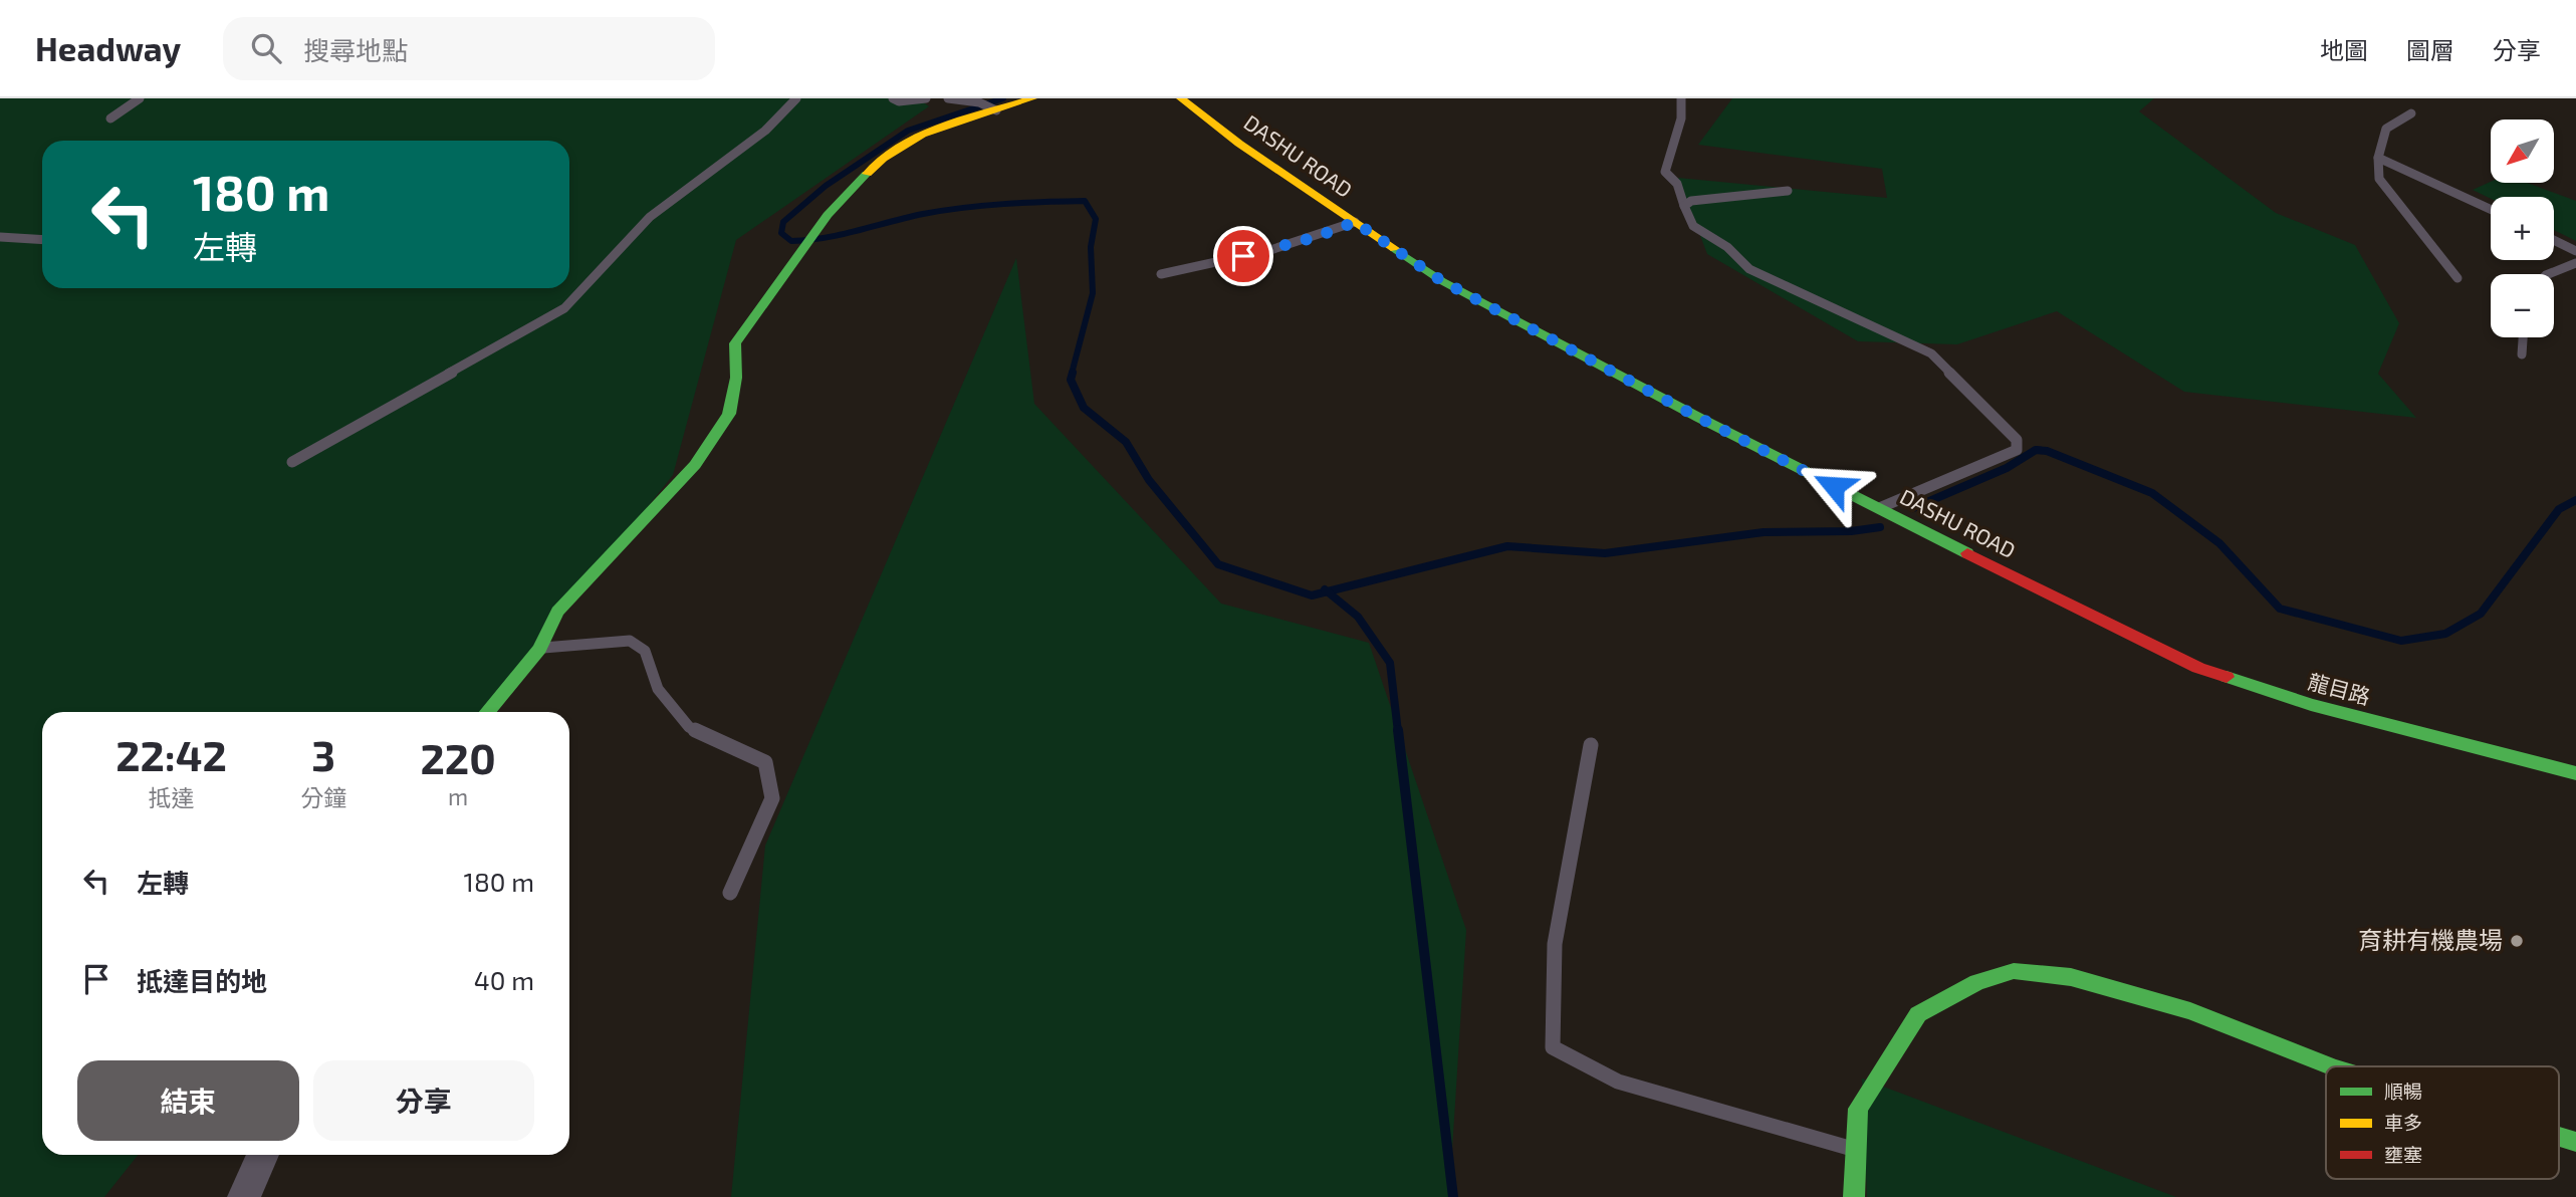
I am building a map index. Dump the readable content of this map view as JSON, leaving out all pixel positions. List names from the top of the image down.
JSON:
{
  "streets": {
    "street": ["DASHU ROAD", "龍目路"]
  },
  "crossings": [
    ["DASHU ROAD", "龍目路"]
  ],
  "places": ["育耕有機農場"],
  "legend": ["順暢", "車多", "壅塞"],
  "north": "bottom left",
  "page": {
    "header": "Headway",
    "search": "搜尋地點",
    "nav": ["地圖", "圖層", "分享"],
    "map_buttons": ["+", "−"],
    "turn": ["180 m", "左轉"],
    "eta": [
      "22:42",
      "抵達",
      "3",
      "分鐘",
      "220",
      "m"
    ],
    "list": [
      {
        "name": "左轉",
        "value": "180 m"
      },
      {
        "name": "抵達目的地",
        "value": "40 m"
      }
    ],
    "buttons": ["結束", "分享"]
  }
}
